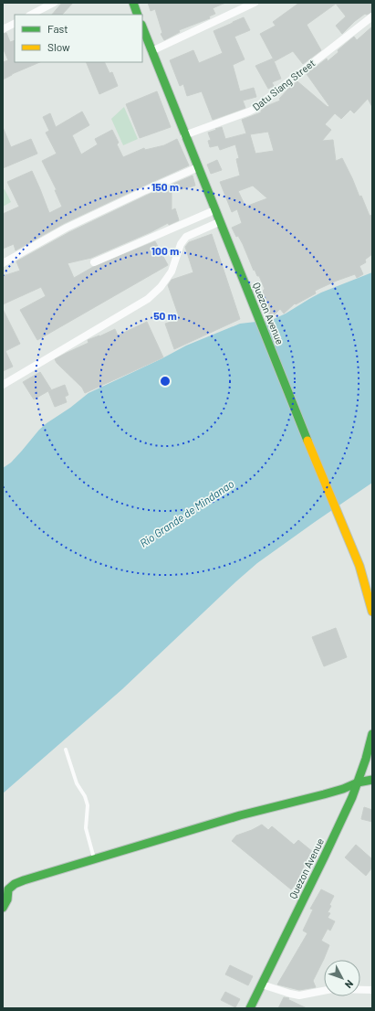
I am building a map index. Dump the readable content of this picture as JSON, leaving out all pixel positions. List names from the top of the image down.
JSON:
{
  "streets": {
    "street": ["Datu Siang Street", "Quezon Avenue"]
  },
  "crossings": [
    ["Datu Siang Street", "Quezon Avenue"]
  ],
  "water": ["Rio Grande de Mindanao"],
  "legend": ["Fast", "Slow"],
  "north": "bottom right",
  "rings": ["150 m", "100 m", "50 m"]
}
